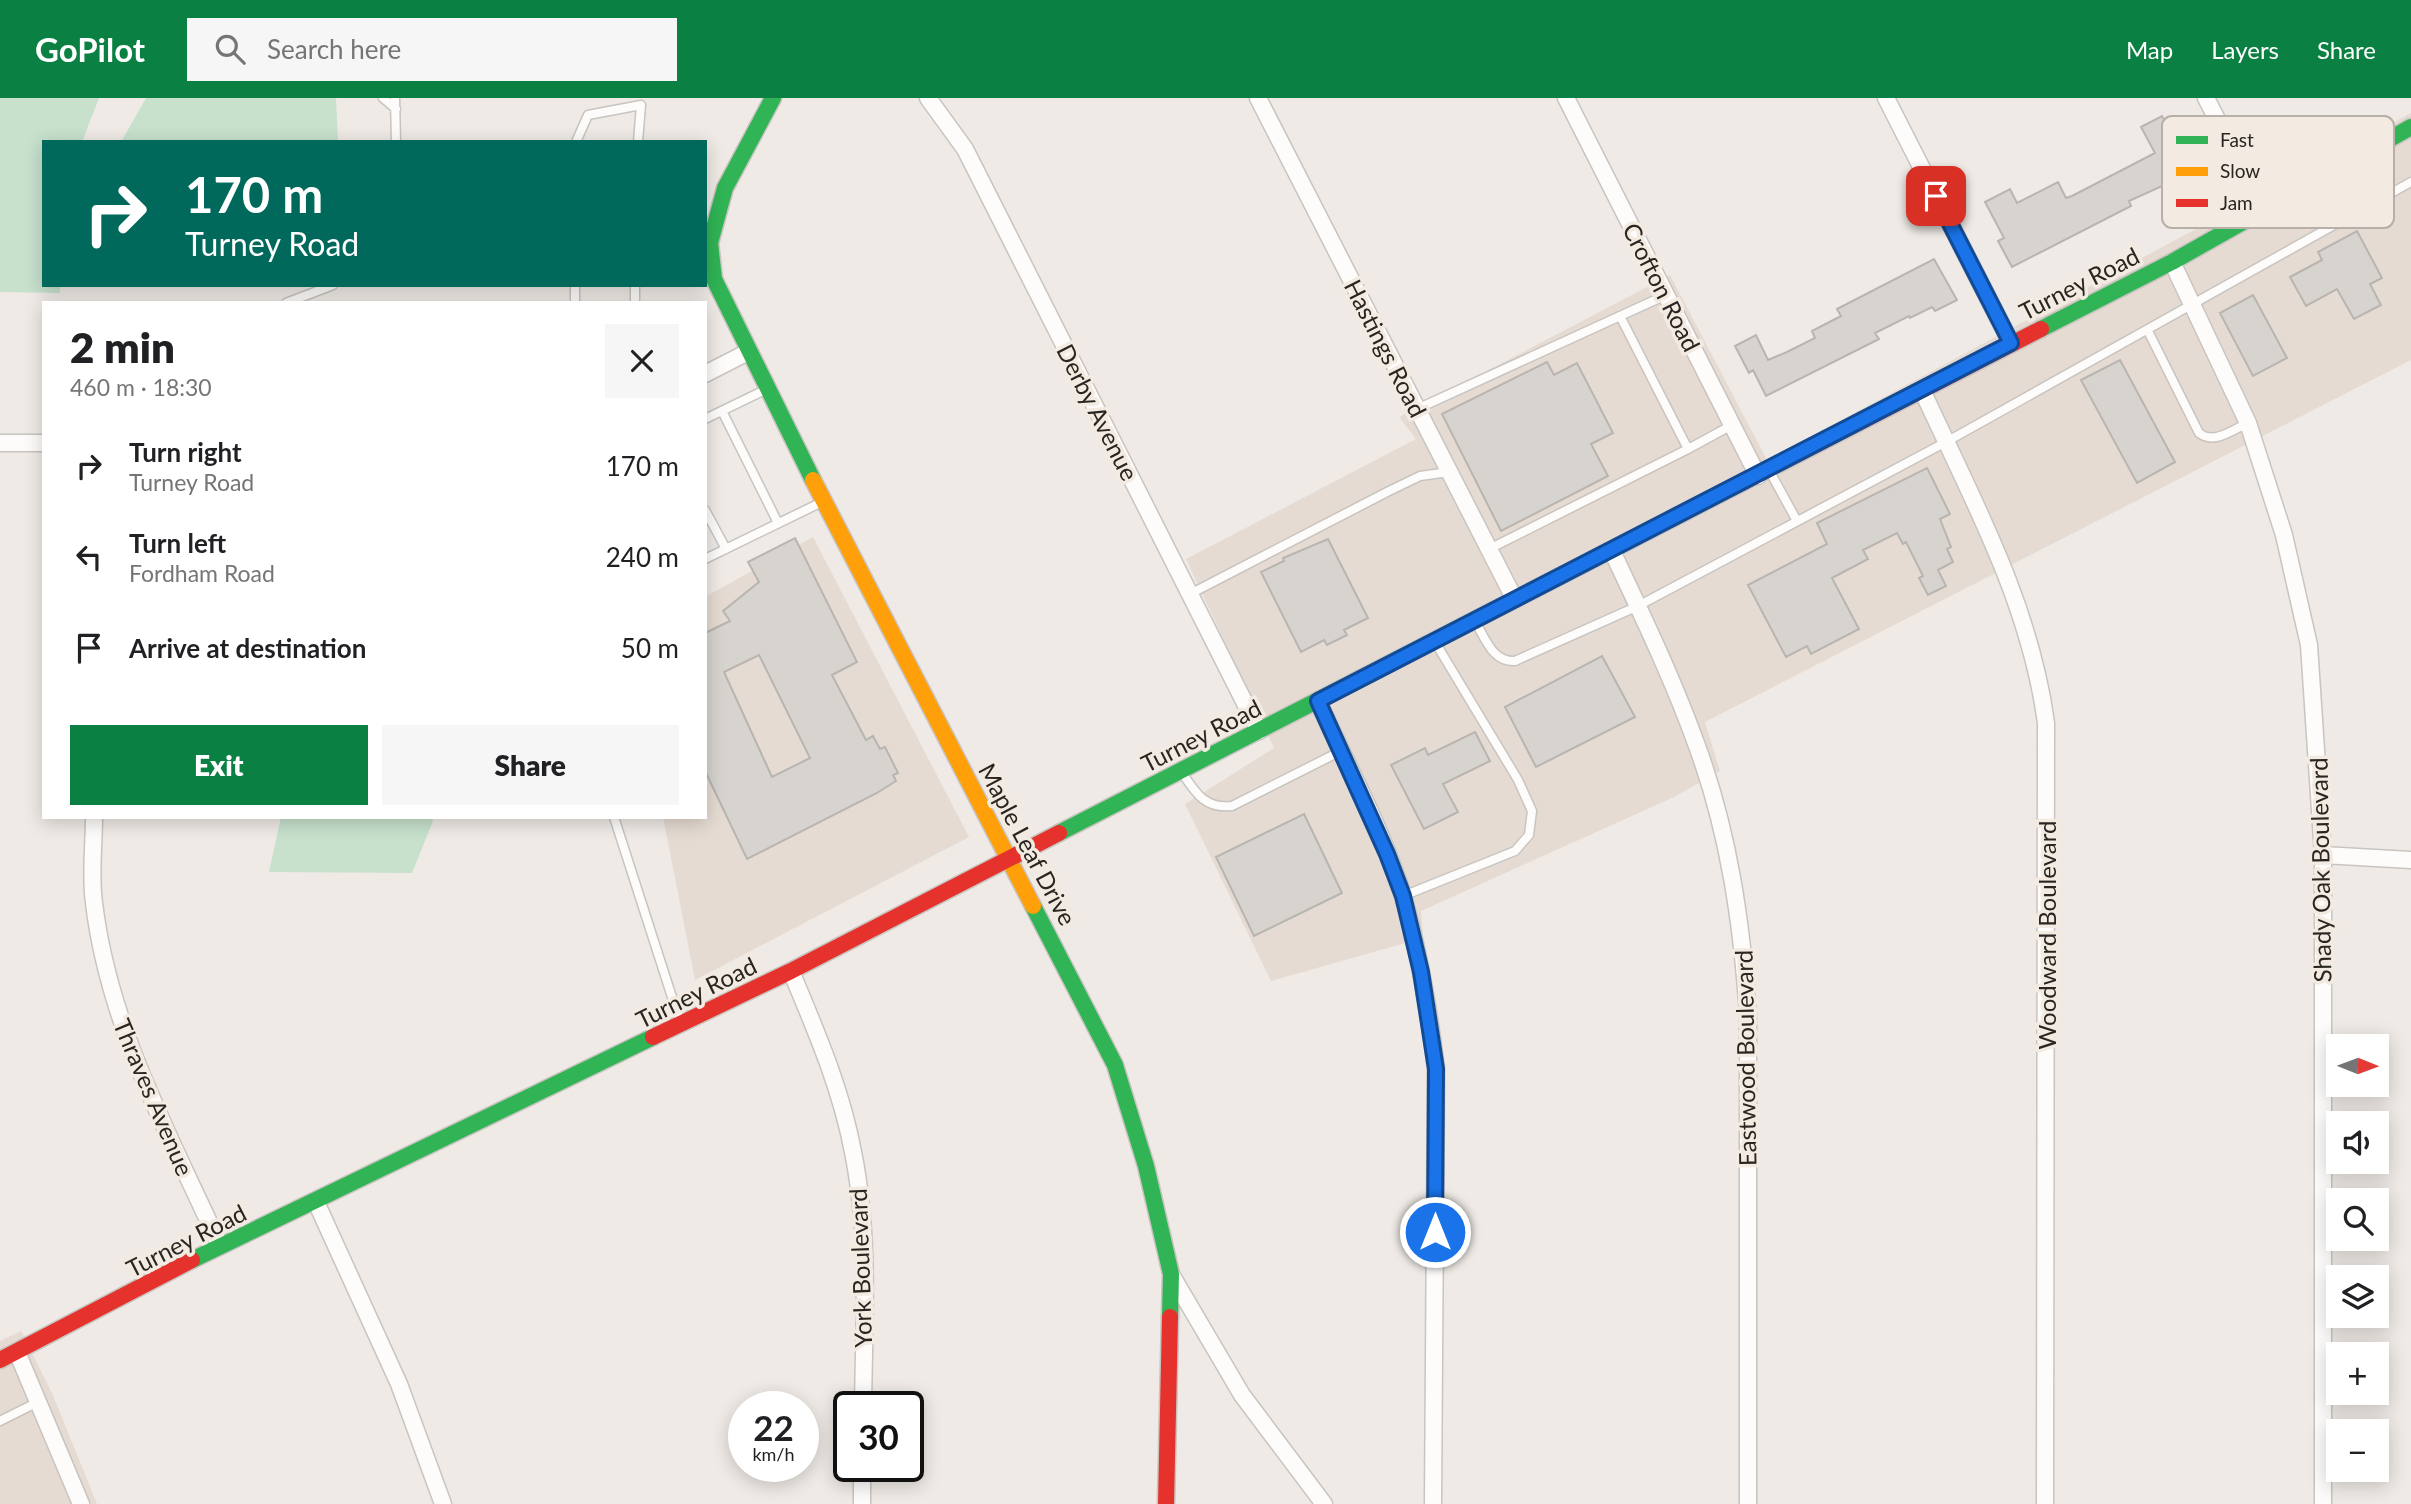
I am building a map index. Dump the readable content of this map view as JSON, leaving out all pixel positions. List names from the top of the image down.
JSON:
{
  "streets": {
    "main road": ["Turney Road", "Maple Leaf Drive"],
    "street": [
      "Crofton Road",
      "Hastings Road",
      "Derby Avenue",
      "Shady Oak Boulevard",
      "Woodward Boulevard",
      "Eastwood Boulevard",
      "Thraves Avenue",
      "York Boulevard"
    ]
  },
  "crossings": [
    ["Turney Road", "Crofton Road"],
    ["Turney Road", "Hastings Road"],
    ["Turney Road", "Derby Avenue"],
    ["Turney Road", "Maple Leaf Drive"],
    ["Turney Road", "Shady Oak Boulevard"],
    ["Turney Road", "Woodward Boulevard"],
    ["Turney Road", "Eastwood Boulevard"],
    ["Turney Road", "Thraves Avenue"],
    ["Turney Road", "York Boulevard"]
  ],
  "legend": ["Fast", "Slow", "Jam"],
  "north": "right",
  "page": {
    "header": "GoPilot",
    "search": "Search here",
    "nav": ["Map", "Layers", "Share"],
    "turn": ["170 m", "Turney Road"],
    "heading": ["2 min", "460 m · 18:30"],
    "list": [
      {
        "name": "Turn right",
        "note": "Turney Road",
        "value": "170 m"
      },
      {
        "name": "Turn left",
        "note": "Fordham Road",
        "value": "240 m"
      },
      {
        "name": "Arrive at destination",
        "value": "50 m"
      }
    ],
    "buttons": ["Exit", "Share"],
    "map_buttons": ["+", "−"],
    "speed": "22 km/h",
    "limit": "30"
  }
}
